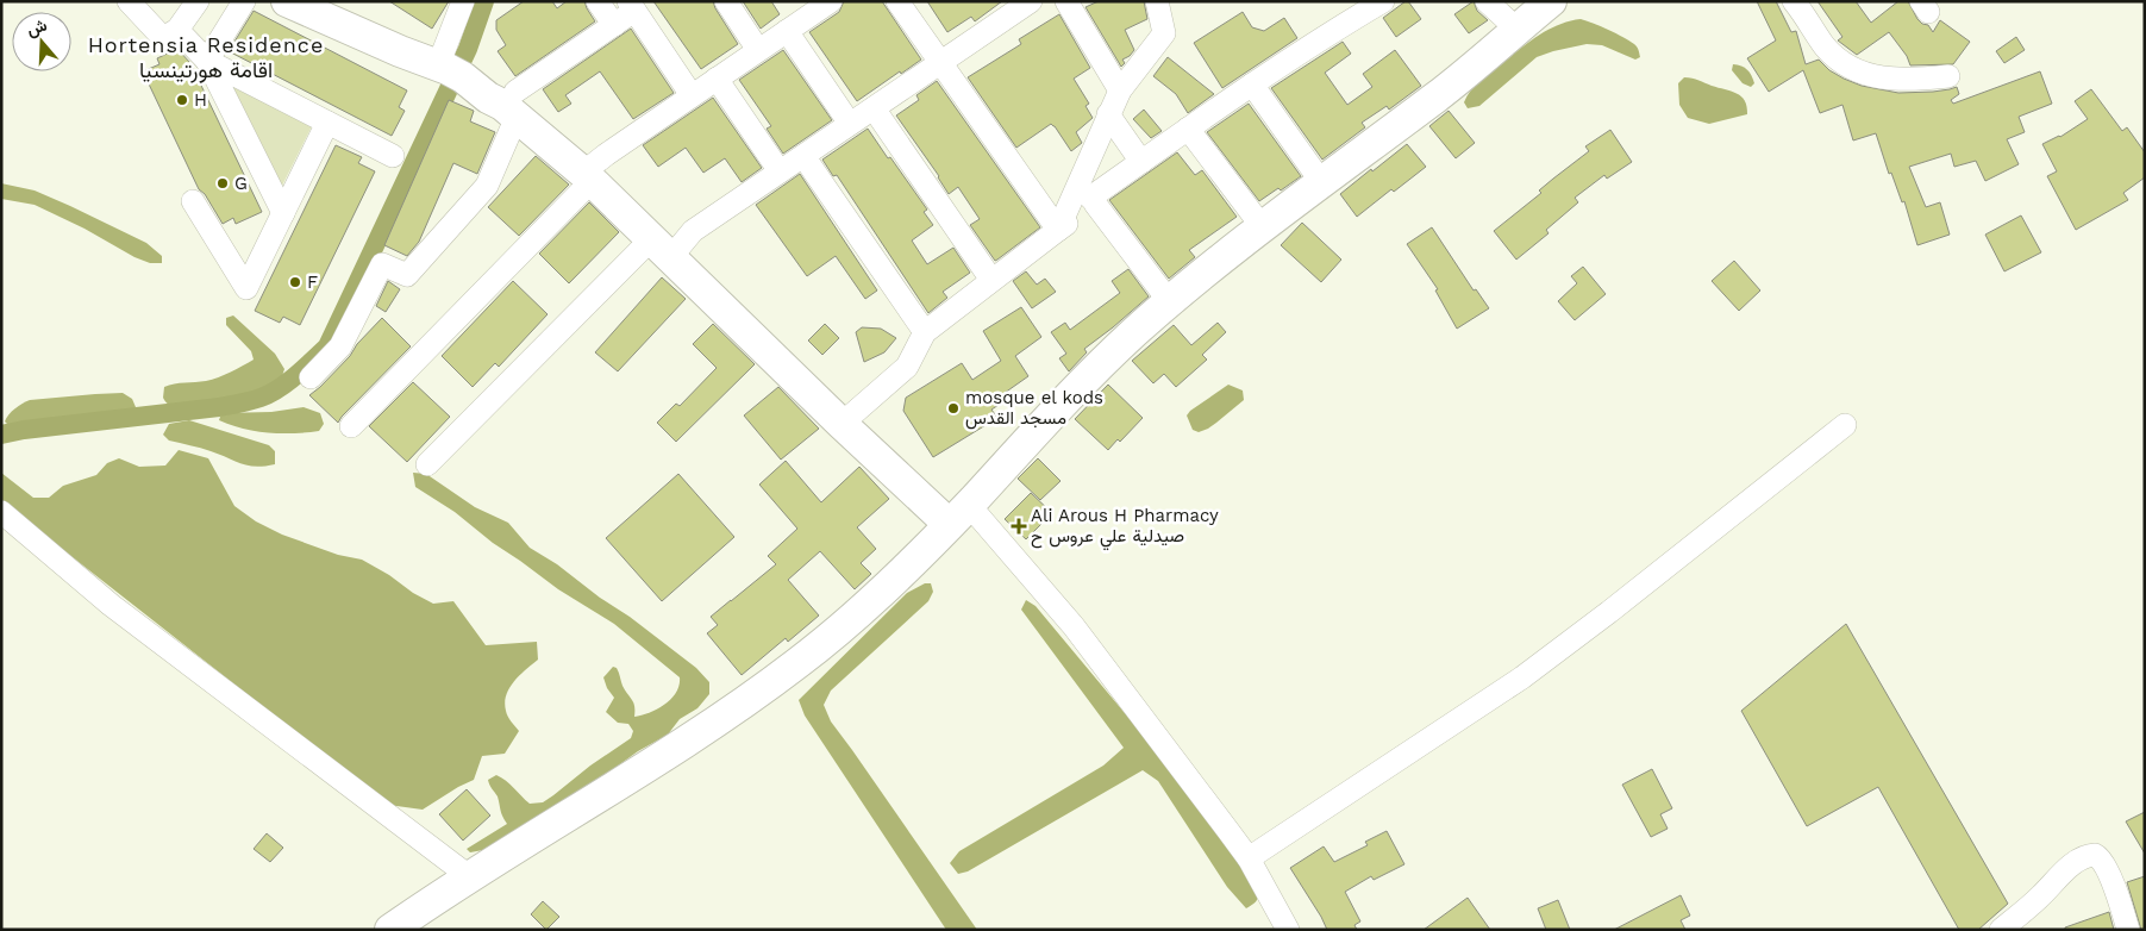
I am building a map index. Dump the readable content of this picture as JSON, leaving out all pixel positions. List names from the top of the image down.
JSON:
{
  "districts": ["Hortensia Residence اقامة هورتينسيا"],
  "places": {
    "other": [
      "H",
      "G",
      "F",
      "mosque el kods مسجد القدس"
    ],
    "health": ["Ali Arous H Pharmacy صيدلية علي عروس ح"]
  },
  "north": "top"
}
